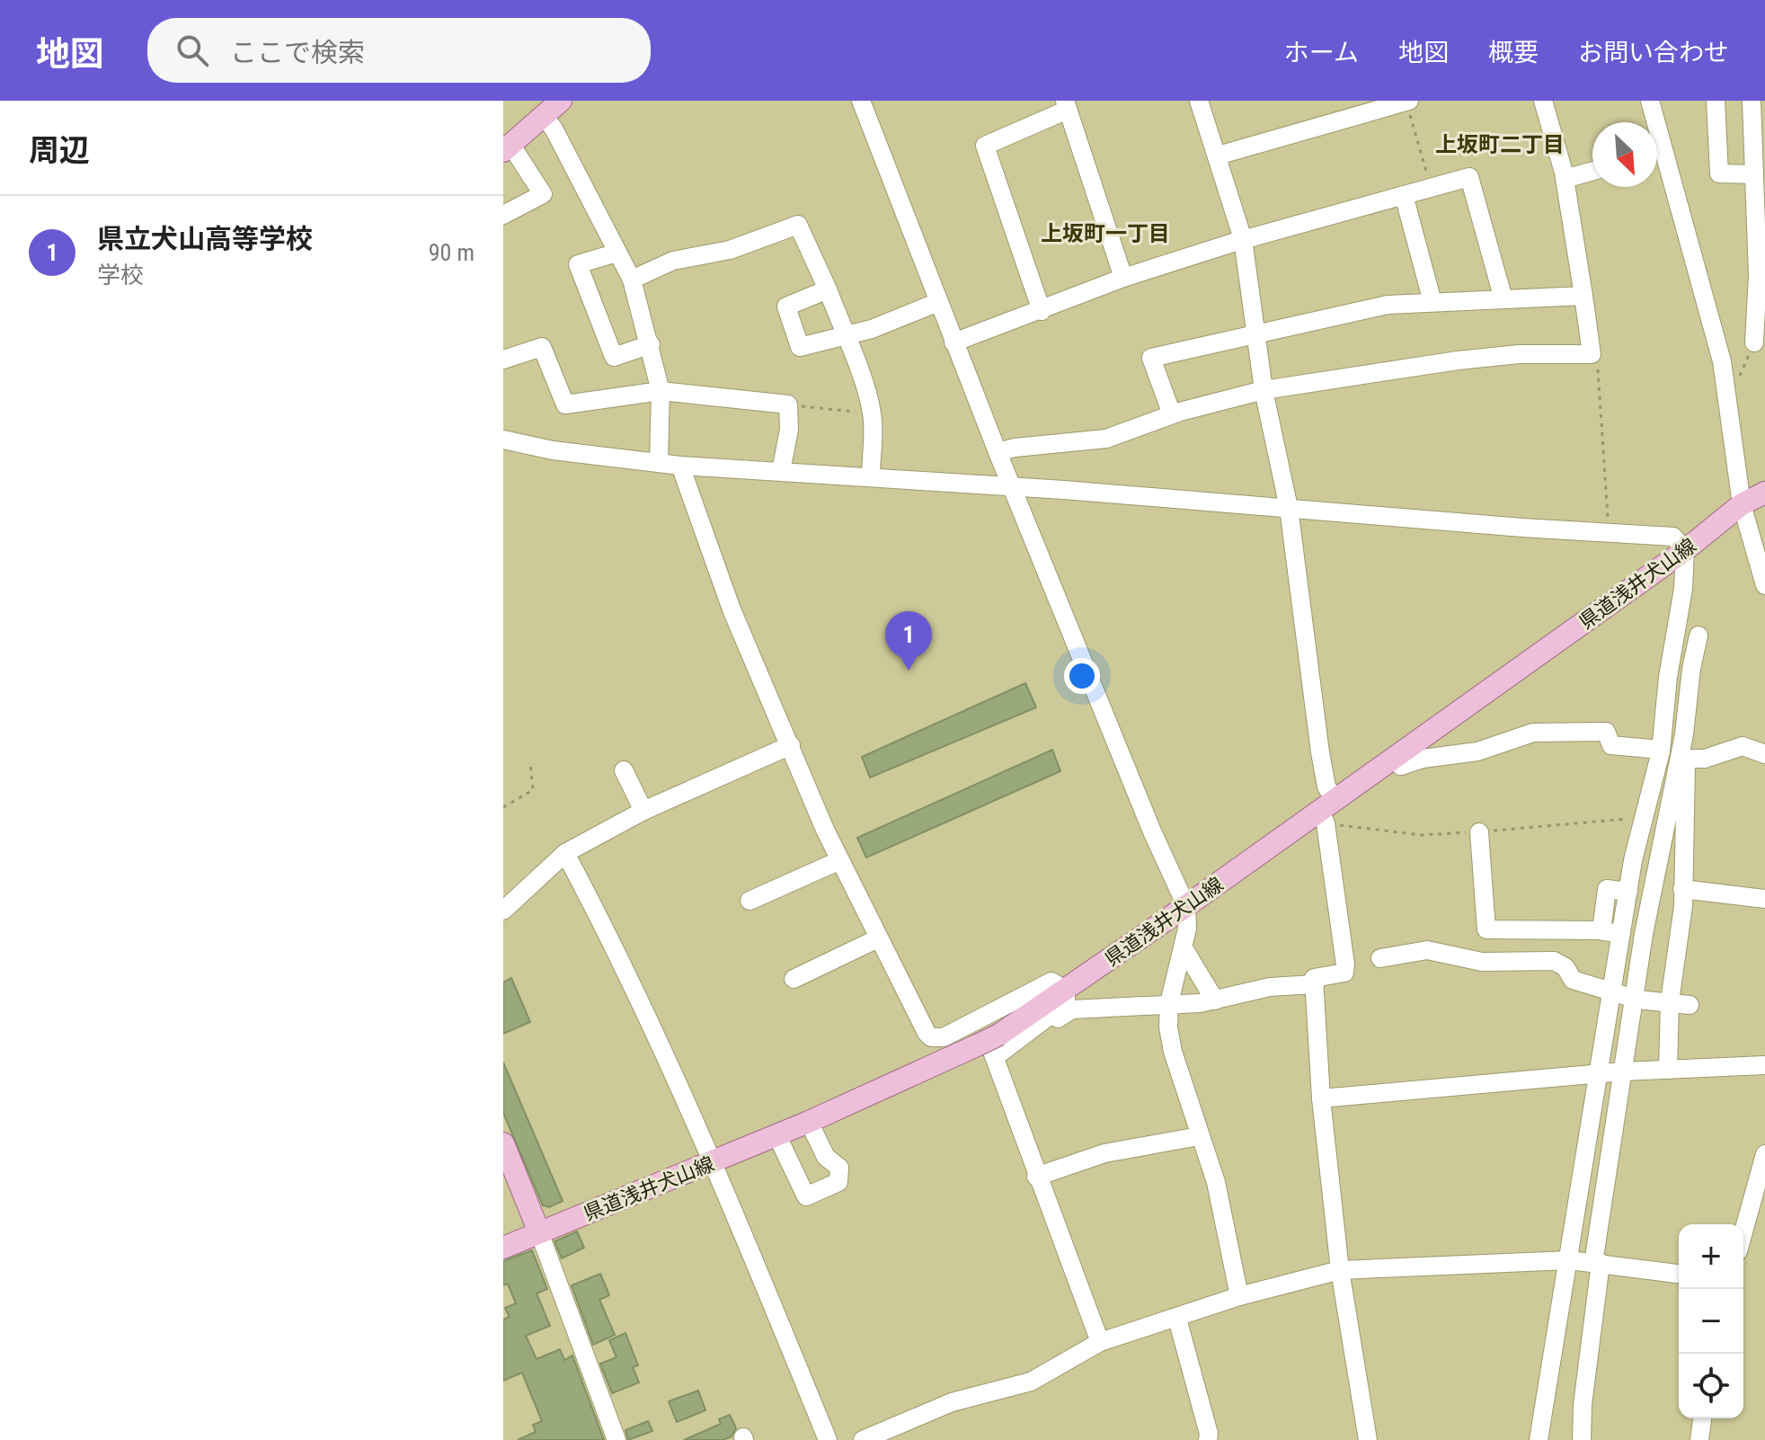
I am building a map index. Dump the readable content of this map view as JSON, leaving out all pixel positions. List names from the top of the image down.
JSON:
{
  "streets": {
    "main road": ["県道浅井犬山線"]
  },
  "districts": ["上坂町二丁目", "上坂町一丁目"],
  "north": "bottom right",
  "page": {
    "header": "地図",
    "search": "ここで検索",
    "nav": [
      "ホーム",
      "地図",
      "概要",
      "お問い合わせ"
    ],
    "heading": "周辺",
    "list": [
      {
        "mark": "1",
        "name": "県立犬山高等学校",
        "note": "学校",
        "value": "90 m"
      }
    ],
    "pins": "1",
    "map_buttons": ["+", "−"]
  }
}
